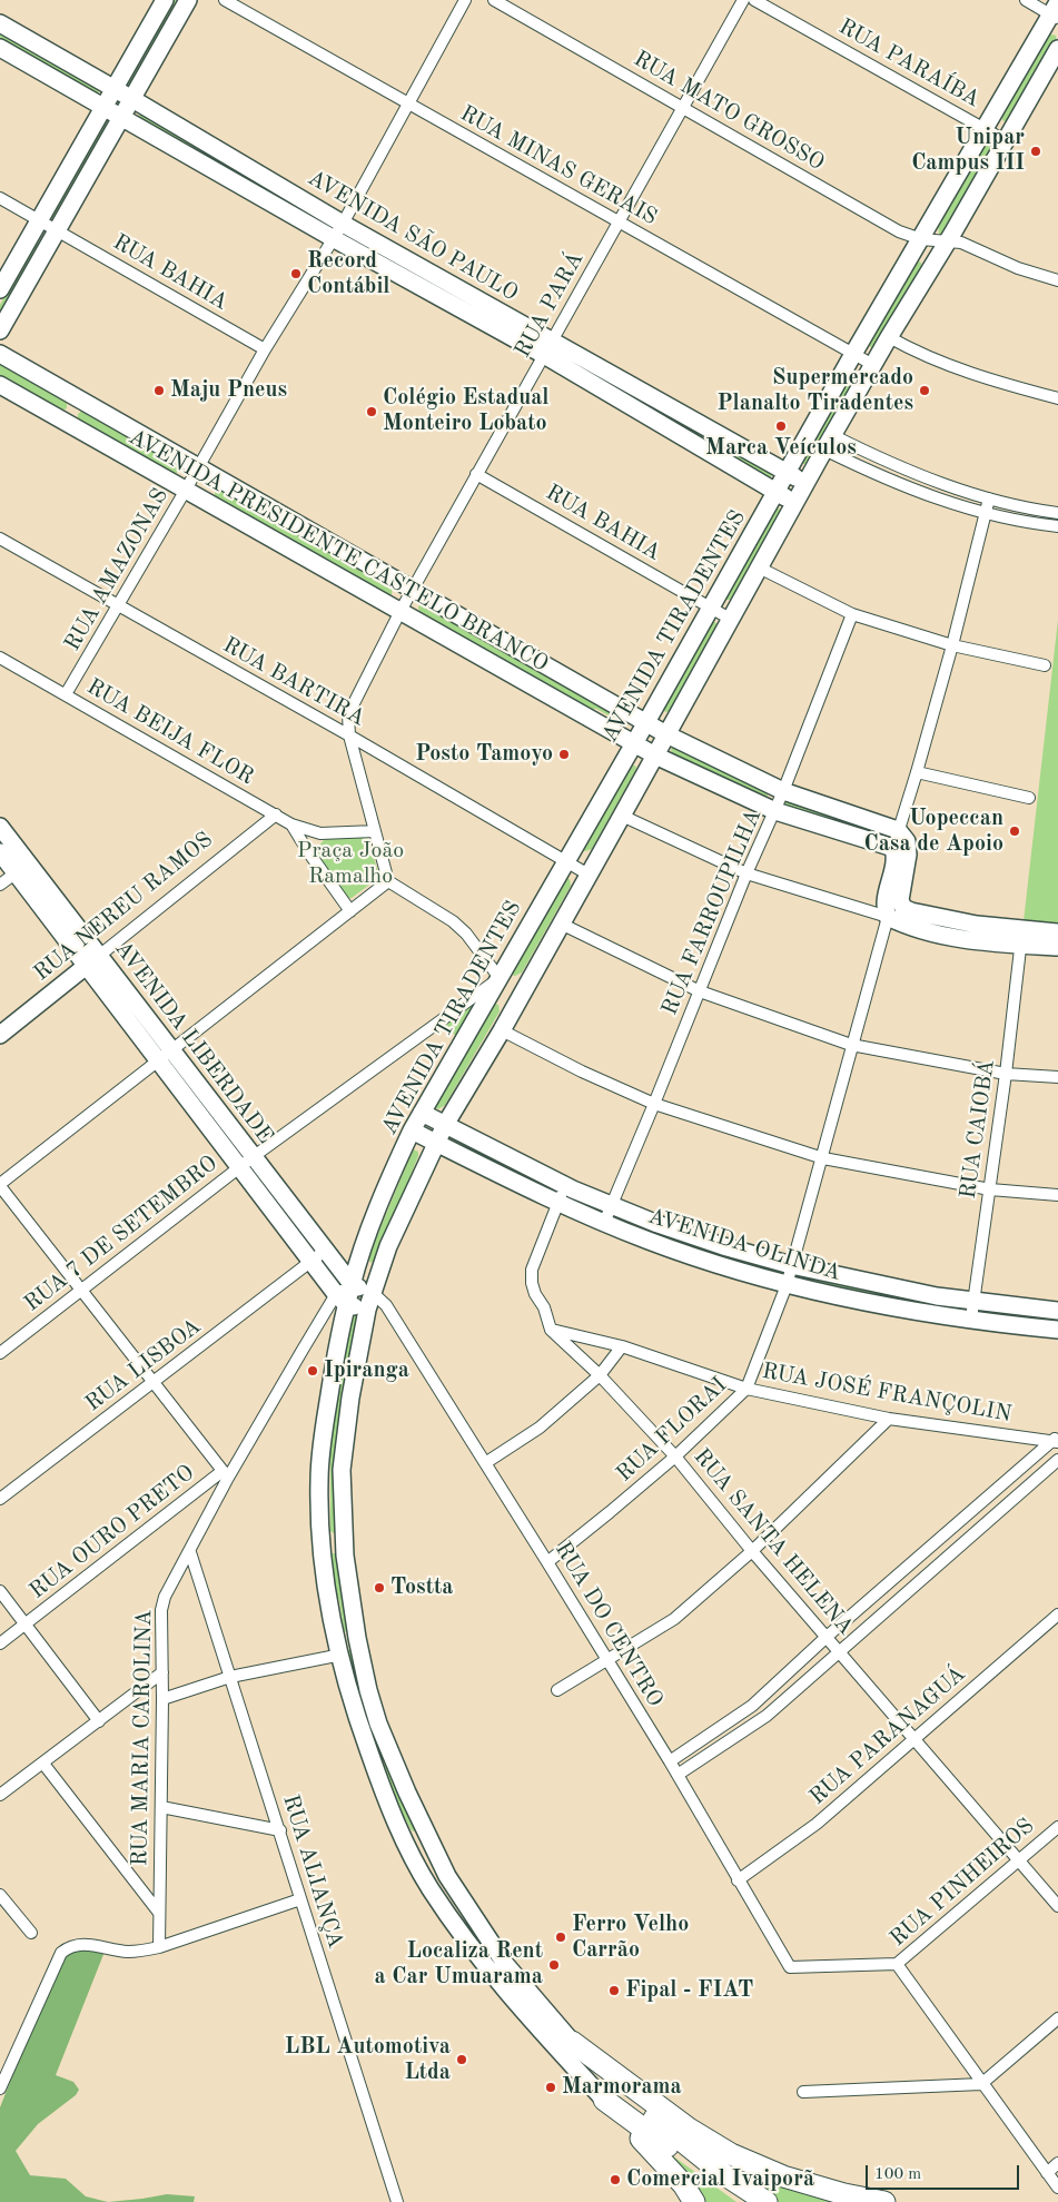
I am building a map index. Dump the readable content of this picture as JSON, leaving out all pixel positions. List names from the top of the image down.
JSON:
{
  "streets": {
    "main road": [
      "AVENIDA SÃO PAULO",
      "AVENIDA PRESIDENTE CASTELO BRANCO",
      "AVENIDA TIRADENTES",
      "RUA NEREU RAMOS",
      "AVENIDA LIBERDADE",
      "AVENIDA OLINDA"
    ],
    "street": [
      "RUA PARAÍBA",
      "RUA MATO GROSSO",
      "RUA MINAS GERAIS",
      "RUA BAHIA",
      "RUA PARÁ",
      "RUA AMAZONAS",
      "RUA BARTIRA",
      "RUA BEIJA FLOR",
      "RUA FARROUPILHA",
      "RUA CAIOBÁ",
      "RUA 7 DE SETEMBRO",
      "RUA LISBOA",
      "RUA JOSÉ FRANÇOLIN",
      "RUA FLORAI",
      "RUA OURO PRETO",
      "RUA SANTA HELENA",
      "RUA DO CENTRO",
      "RUA PARANAGUÁ",
      "RUA MARIA CAROLINA",
      "RUA ALIANÇA",
      "RUA PINHEIROS"
    ]
  },
  "crossings": [
    ["RUA PARAÍBA", "AVENIDA TIRADENTES"],
    ["RUA MATO GROSSO", "RUA PARÁ"],
    ["RUA MATO GROSSO", "AVENIDA TIRADENTES"],
    ["RUA MINAS GERAIS", "RUA PARÁ"],
    ["RUA MINAS GERAIS", "RUA AMAZONAS"],
    ["RUA MINAS GERAIS", "AVENIDA TIRADENTES"],
    ["AVENIDA SÃO PAULO", "RUA PARÁ"],
    ["AVENIDA SÃO PAULO", "RUA AMAZONAS"],
    ["AVENIDA SÃO PAULO", "AVENIDA TIRADENTES"],
    ["RUA BAHIA", "RUA PARÁ"],
    ["RUA BAHIA", "RUA AMAZONAS"],
    ["RUA BAHIA", "AVENIDA TIRADENTES"],
    ["RUA PARÁ", "AVENIDA PRESIDENTE CASTELO BRANCO"],
    ["RUA PARÁ", "RUA BARTIRA"],
    ["RUA PARÁ", "RUA BEIJA FLOR"],
    ["AVENIDA PRESIDENTE CASTELO BRANCO", "RUA AMAZONAS"],
    ["AVENIDA PRESIDENTE CASTELO BRANCO", "AVENIDA TIRADENTES"],
    ["AVENIDA PRESIDENTE CASTELO BRANCO", "RUA FARROUPILHA"],
    ["RUA AMAZONAS", "RUA BARTIRA"],
    ["RUA AMAZONAS", "RUA BEIJA FLOR"],
    ["AVENIDA TIRADENTES", "RUA BARTIRA"],
    ["AVENIDA TIRADENTES", "AVENIDA LIBERDADE"],
    ["AVENIDA TIRADENTES", "RUA 7 DE SETEMBRO"],
    ["AVENIDA TIRADENTES", "AVENIDA OLINDA"],
    ["AVENIDA TIRADENTES", "RUA DO CENTRO"],
    ["AVENIDA TIRADENTES", "RUA MARIA CAROLINA"],
    ["RUA BEIJA FLOR", "RUA NEREU RAMOS"],
    ["RUA NEREU RAMOS", "AVENIDA LIBERDADE"],
    ["RUA FARROUPILHA", "AVENIDA OLINDA"],
    ["AVENIDA LIBERDADE", "RUA 7 DE SETEMBRO"],
    ["AVENIDA LIBERDADE", "RUA LISBOA"],
    ["AVENIDA LIBERDADE", "RUA MARIA CAROLINA"],
    ["RUA CAIOBÁ", "AVENIDA OLINDA"],
    ["AVENIDA OLINDA", "RUA FLORAI"],
    ["AVENIDA OLINDA", "RUA SANTA HELENA"],
    ["RUA JOSÉ FRANÇOLIN", "RUA FLORAI"],
    ["RUA JOSÉ FRANÇOLIN", "RUA SANTA HELENA"],
    ["RUA FLORAI", "RUA SANTA HELENA"],
    ["RUA FLORAI", "RUA DO CENTRO"],
    ["RUA OURO PRETO", "RUA MARIA CAROLINA"],
    ["RUA SANTA HELENA", "RUA PARANAGUÁ"],
    ["RUA SANTA HELENA", "RUA PINHEIROS"],
    ["RUA DO CENTRO", "RUA PARANAGUÁ"],
    ["RUA DO CENTRO", "RUA PINHEIROS"],
    ["RUA MARIA CAROLINA", "RUA ALIANÇA"]
  ],
  "parks": ["Praça João Ramalho"],
  "places": [
    "Unipar Campus III",
    "Record Contábil",
    "Maju Pneus",
    "Supermercado Planalto Tiradentes",
    "Colégio Estadual Monteiro Lobato",
    "Marca Veículos",
    "Posto Tamoyo",
    "Uopeccan Casa de Apoio",
    "Ipiranga",
    "Tostta",
    "Ferro Velho Carrão",
    "Localiza Rent a Car Umuarama",
    "Fipal - FIAT",
    "LBL Automotiva Ltda",
    "Marmorama",
    "Comercial Ivaiporã"
  ],
  "scale_bar": "100 m"
}
